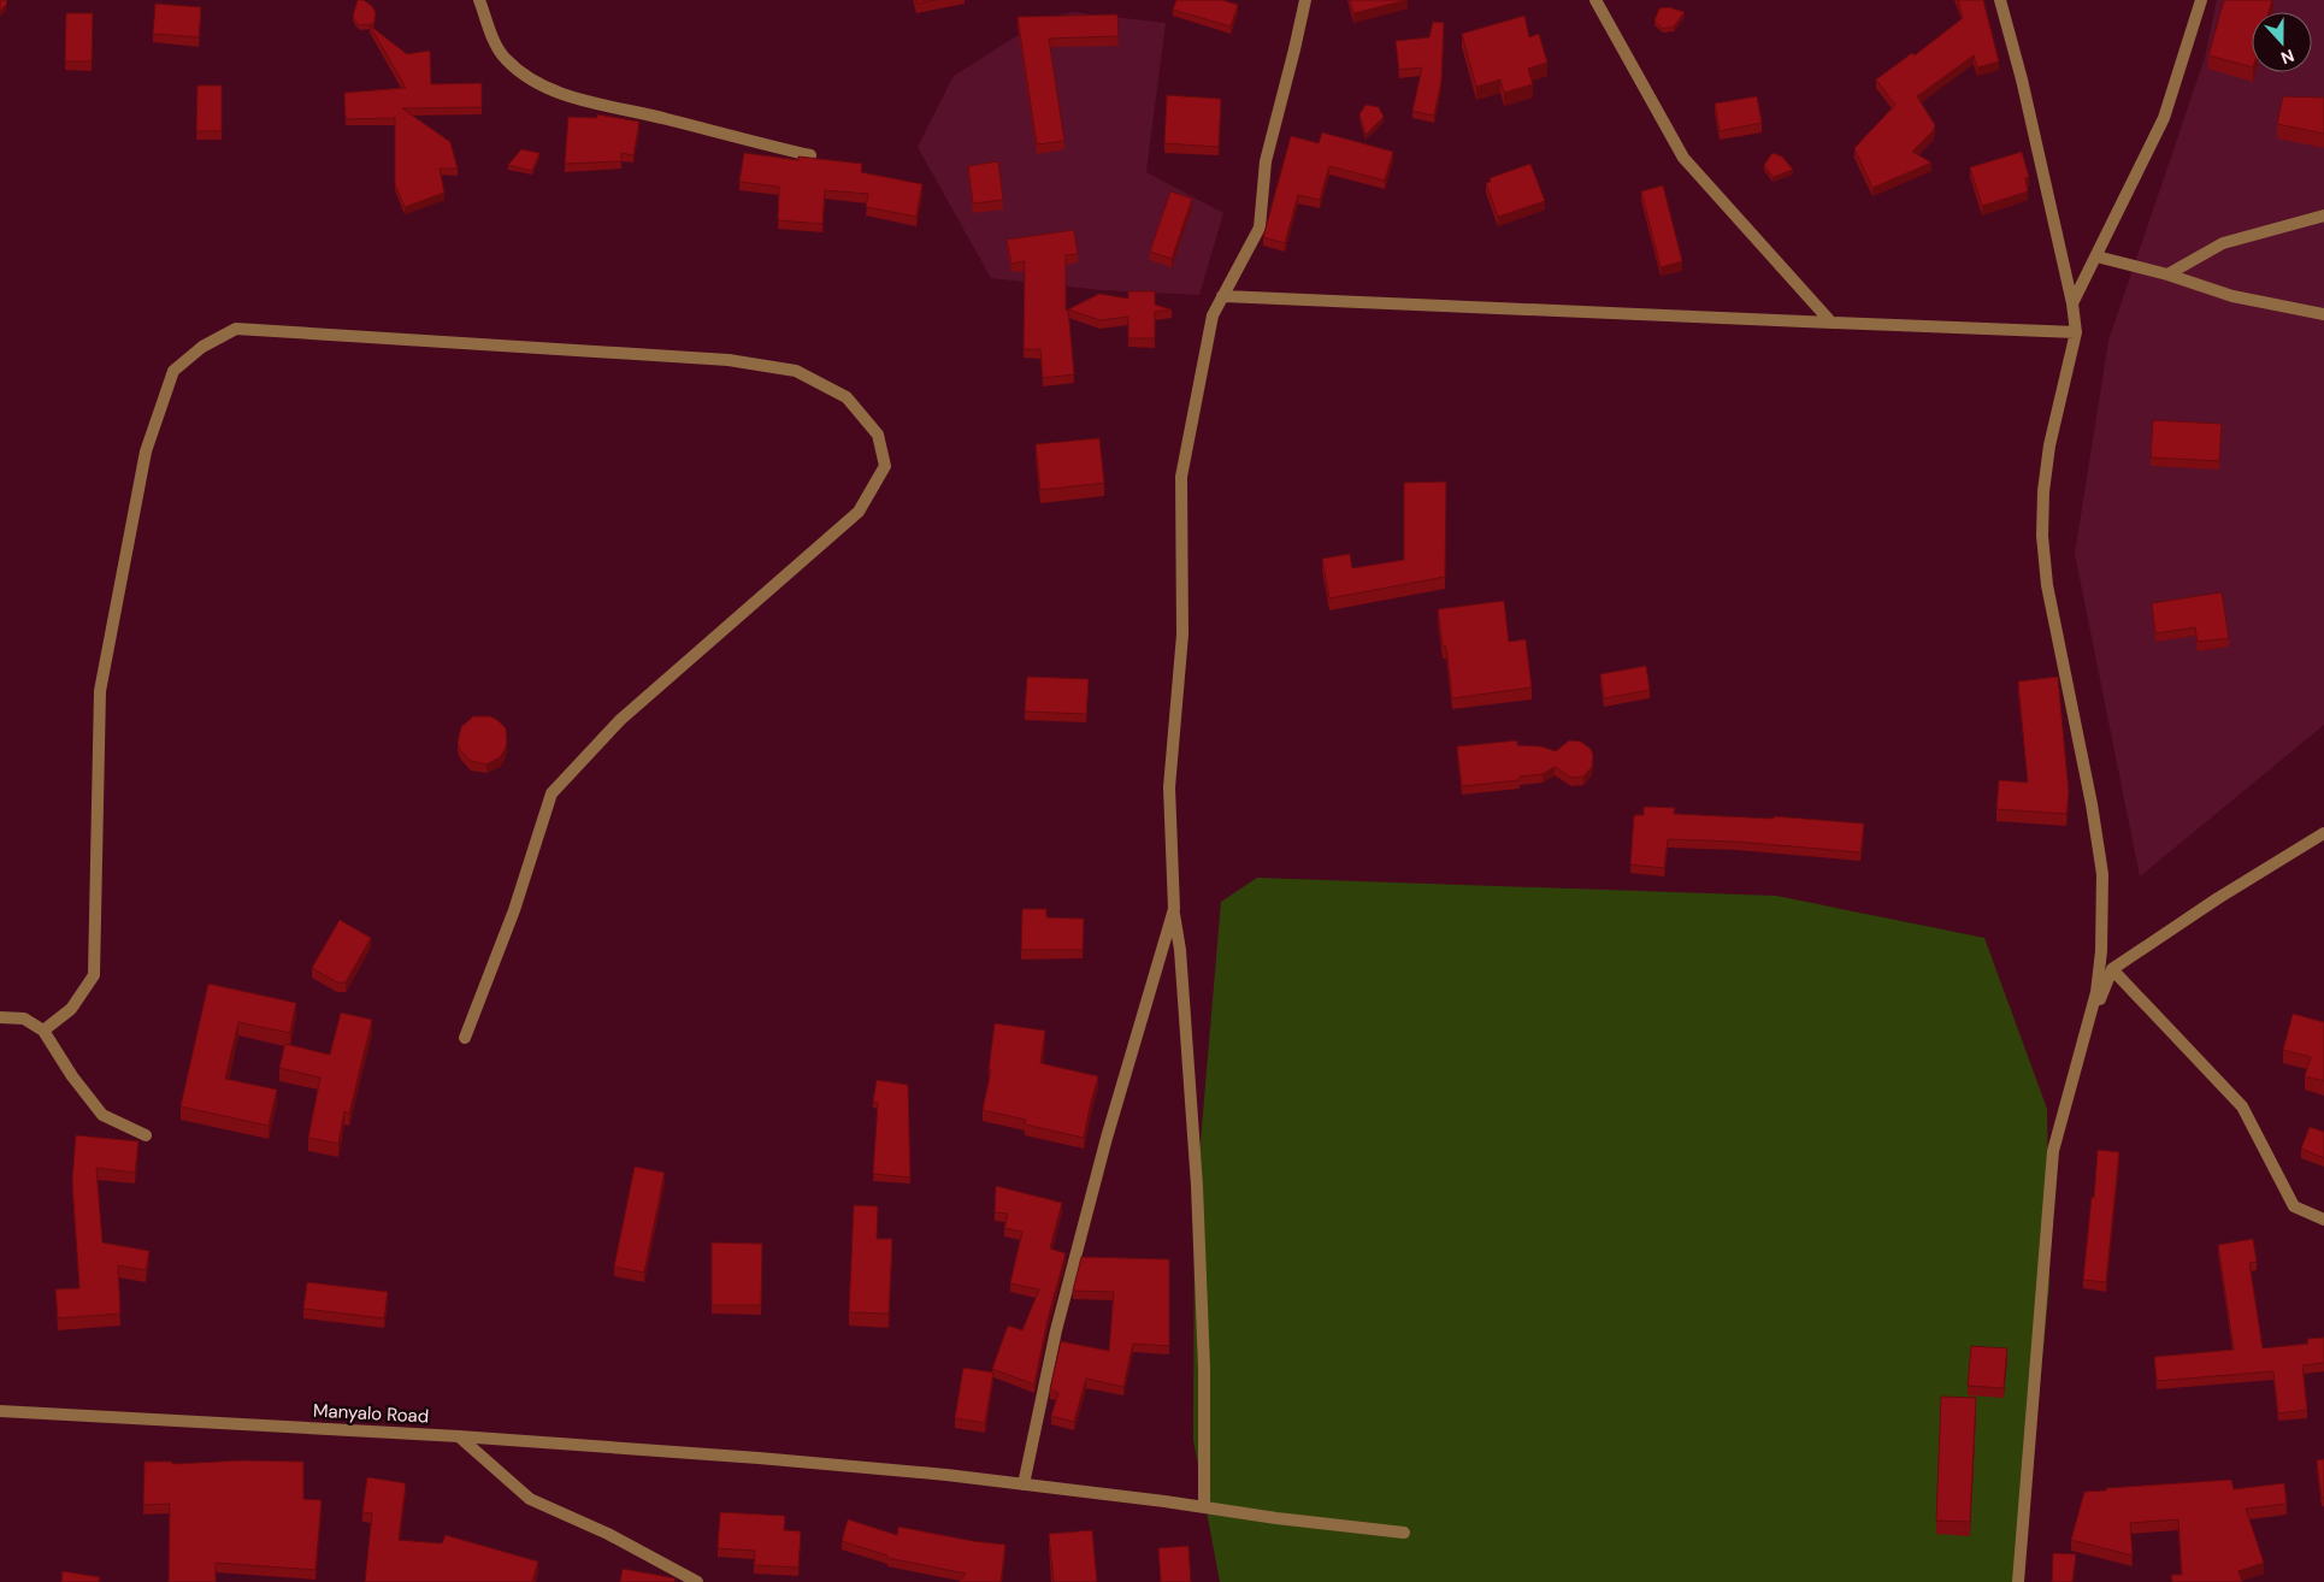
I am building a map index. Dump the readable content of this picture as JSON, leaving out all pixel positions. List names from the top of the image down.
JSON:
{
  "streets": {
    "street": ["Manyalo Road"]
  },
  "north": "bottom"
}
